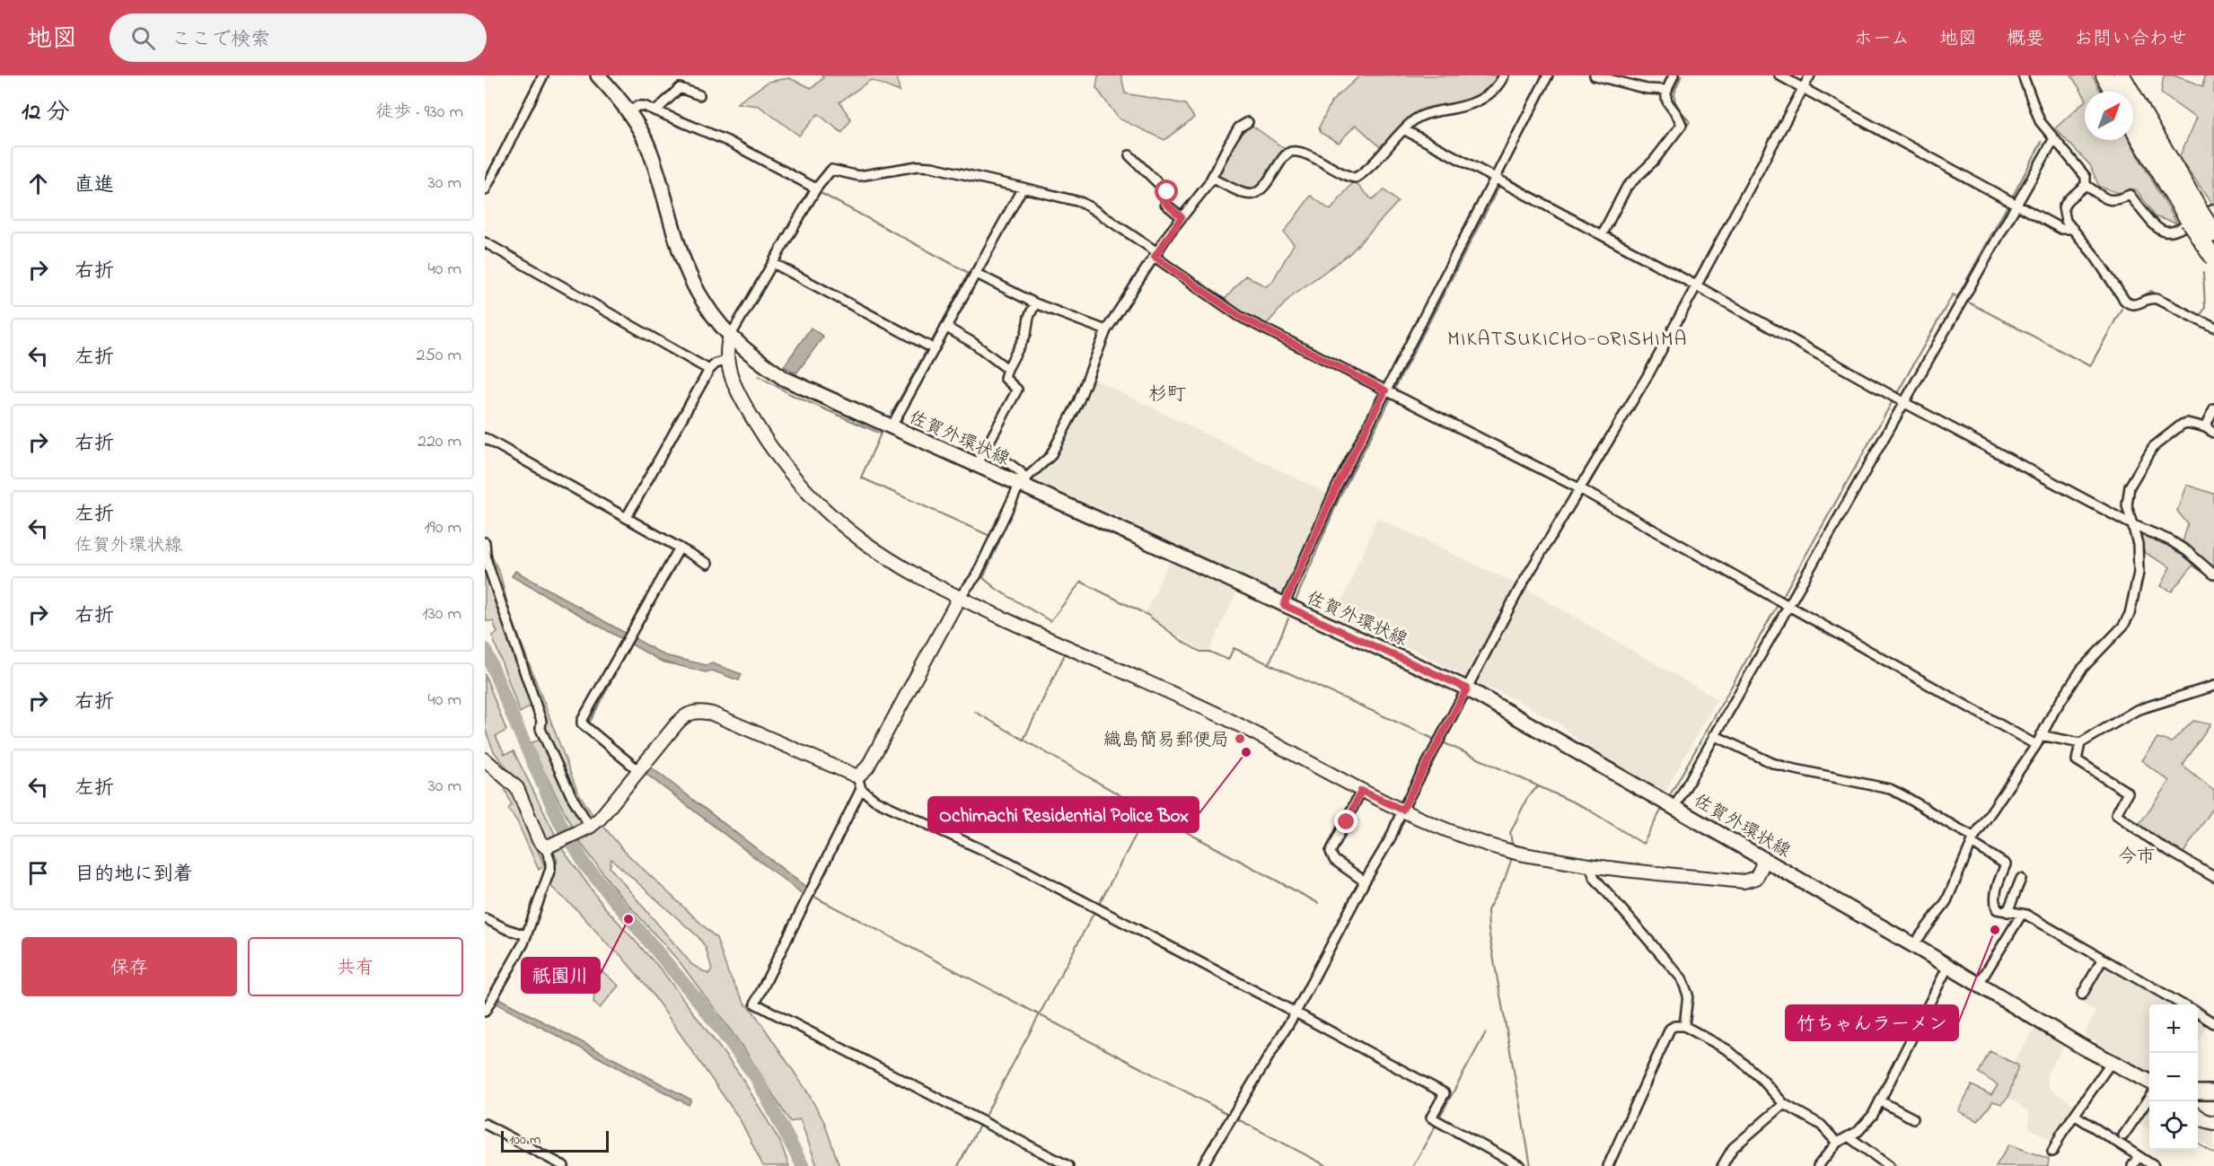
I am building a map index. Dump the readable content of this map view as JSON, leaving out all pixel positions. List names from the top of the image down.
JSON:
{
  "streets": {
    "main road": ["佐賀外環状線"]
  },
  "districts": ["MIKATSUKICHO-ORISHIMA", "杉町", "今市"],
  "places": [
    "織島簡易郵便局",
    "Ochimachi Residential Police Box",
    "祇園川",
    "竹ちゃんラーメン"
  ],
  "scale_bar": "100 m",
  "north": "top right",
  "page": {
    "header": "地図",
    "search": "ここで検索",
    "nav": [
      "ホーム",
      "地図",
      "概要",
      "お問い合わせ"
    ],
    "heading": ["12 分", "徒歩 · 930 m"],
    "list": [
      ["直進", "30 m"],
      ["右折", "40 m"],
      ["左折", "250 m"],
      ["右折", "220 m"],
      ["左折", "佐賀外環状線", "190 m"],
      ["右折", "130 m"],
      ["右折", "40 m"],
      ["左折", "30 m"],
      "目的地に到着"
    ],
    "buttons": ["保存", "共有"],
    "map_buttons": ["+", "−"],
    "scale": "100 m"
  }
}
